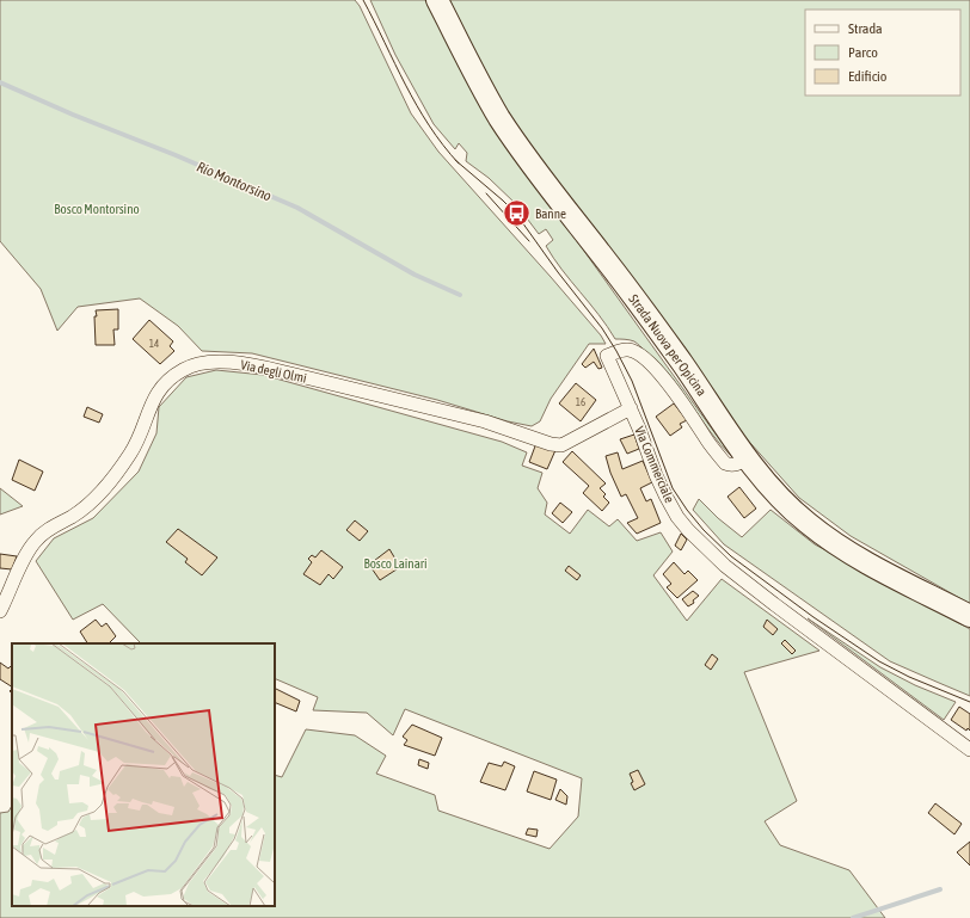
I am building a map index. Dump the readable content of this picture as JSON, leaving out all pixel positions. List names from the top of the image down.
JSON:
{
  "streets": {
    "main road": ["Strada Nuova per Opicina"],
    "street": ["Via degli Olmi", "Via Commerciale"]
  },
  "crossings": [
    ["Strada Nuova per Opicina", "Via Commerciale"],
    ["Via degli Olmi", "Via Commerciale"]
  ],
  "water": ["Rio Montorsino"],
  "parks": ["Bosco Montorsino", "Bosco Lainari"],
  "places": {
    "bus stop": ["Banne"]
  },
  "house_numbers": ["14", "16"],
  "legend": ["Strada", "Parco", "Edificio"]
}
